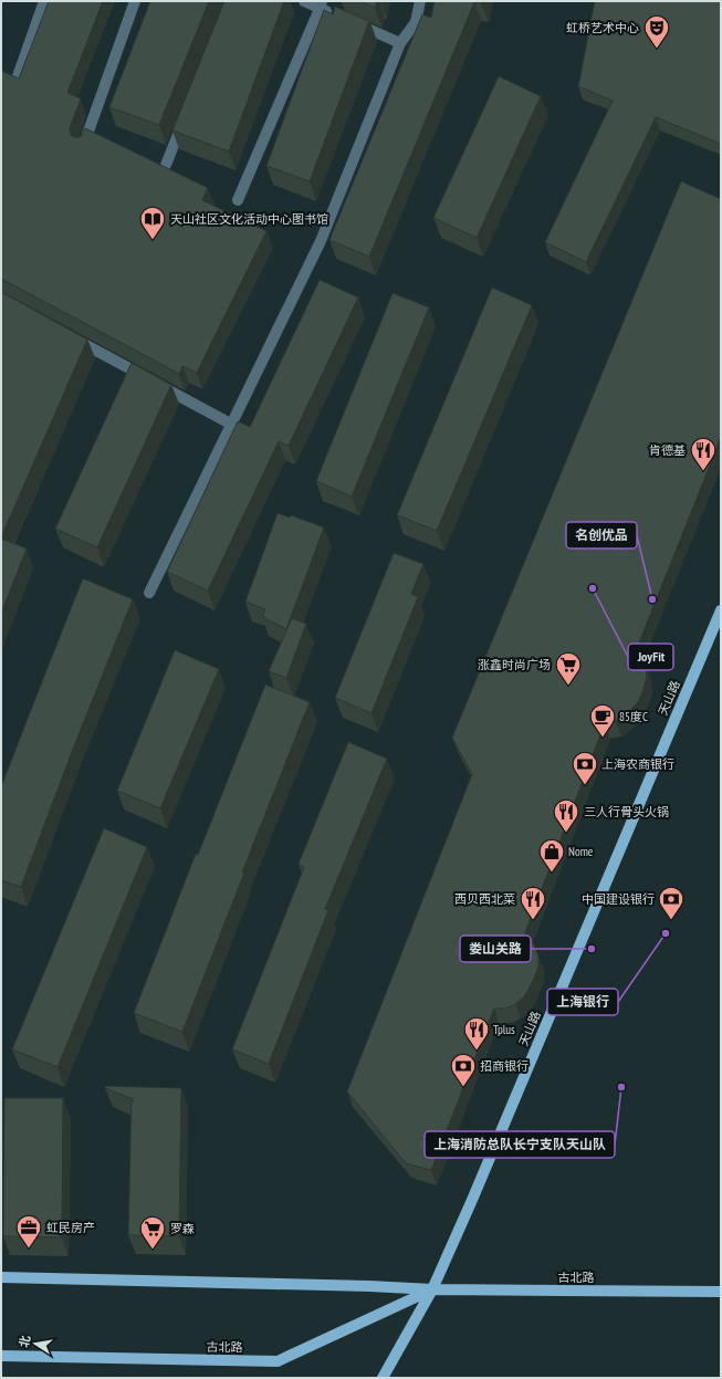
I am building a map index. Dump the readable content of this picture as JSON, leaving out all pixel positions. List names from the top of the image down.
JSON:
{
  "streets": {
    "main road": ["天山路", "古北路"]
  },
  "crossings": [
    ["天山路", "古北路"]
  ],
  "places": {
    "theatre": ["虹桥艺术中心"],
    "library": ["天山社区文化活动中心图书馆"],
    "restaurant": [
      "肯德基",
      "三人行骨头火锅",
      "西贝西北菜",
      "Tplus"
    ],
    "other": [
      "JoyFit",
      "名创优品",
      "上海银行",
      "娄山关路",
      "上海消防总队长宁支队天山队"
    ],
    "supermarket": ["涨鑫时尚广场", "罗森"],
    "cafe": ["85度C"],
    "bank": ["上海农商银行", "中国建设银行", "招商银行"],
    "shop": ["Nome"],
    "office": ["虹民房产"]
  },
  "north": "left"
}
